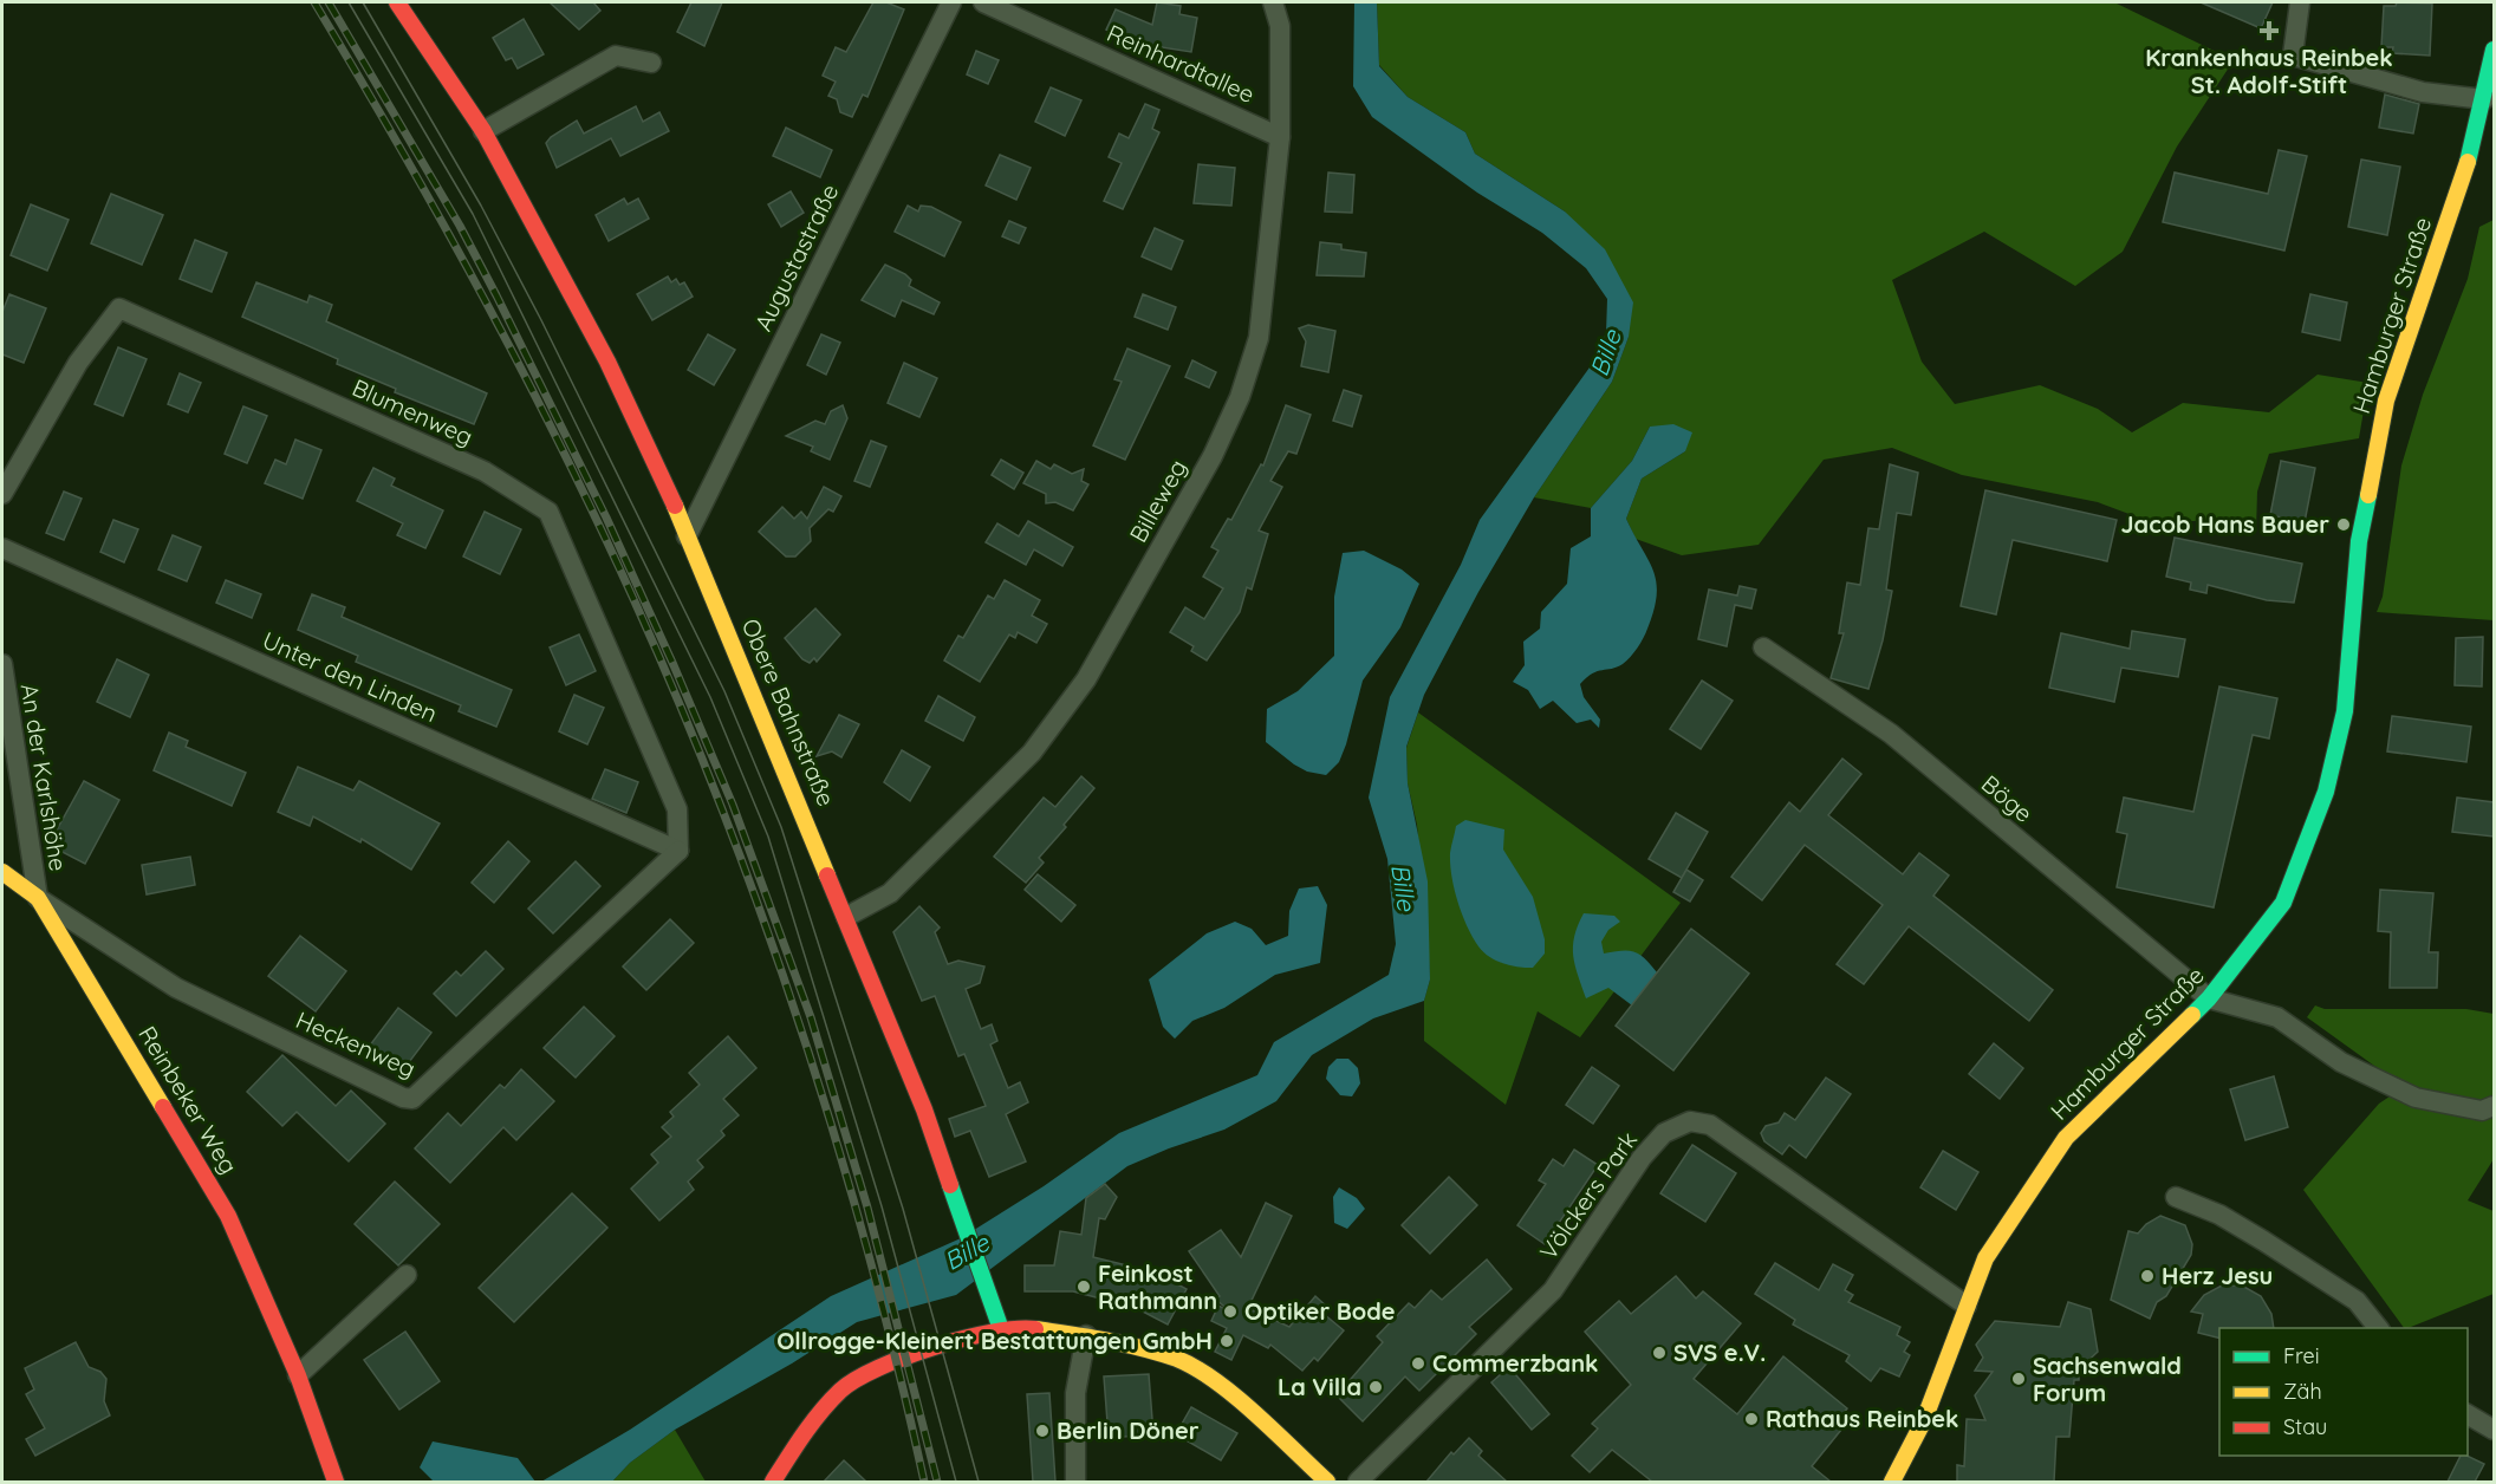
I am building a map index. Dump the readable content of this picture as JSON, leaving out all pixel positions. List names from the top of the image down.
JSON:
{
  "streets": {
    "main road": ["Hamburger Straße", "Obere Bahnstraße", "Reinbeker Weg"],
    "street": [
      "Reinhardtallee",
      "Augustastraße",
      "Blumenweg",
      "Billeweg",
      "Unter den Linden",
      "An der Karlshöhe",
      "Böge",
      "Heckenweg",
      "Völckers Park"
    ]
  },
  "crossings": [
    ["Reinhardtallee", "Billeweg"],
    ["Augustastraße", "Obere Bahnstraße"],
    ["Hamburger Straße", "Böge"],
    ["Hamburger Straße", "Völckers Park"],
    ["Blumenweg", "Unter den Linden"],
    ["Blumenweg", "Heckenweg"],
    ["Billeweg", "Obere Bahnstraße"],
    ["Unter den Linden", "Heckenweg"],
    ["An der Karlshöhe", "Heckenweg"],
    ["An der Karlshöhe", "Reinbeker Weg"],
    ["Heckenweg", "Reinbeker Weg"]
  ],
  "water": ["Bille"],
  "places": {
    "health": ["Krankenhaus Reinbek St. Adolf-Stift"],
    "other": [
      "Jacob Hans Bauer",
      "Herz Jesu",
      "Feinkost Rathmann",
      "Optiker Bode",
      "Ollrogge-Kleinert Bestattungen GmbH",
      "SVS e.V.",
      "Commerzbank",
      "Sachsenwald Forum",
      "La Villa",
      "Rathaus Reinbek",
      "Berlin Döner"
    ]
  },
  "legend": ["Frei", "Zäh", "Stau"]
}
